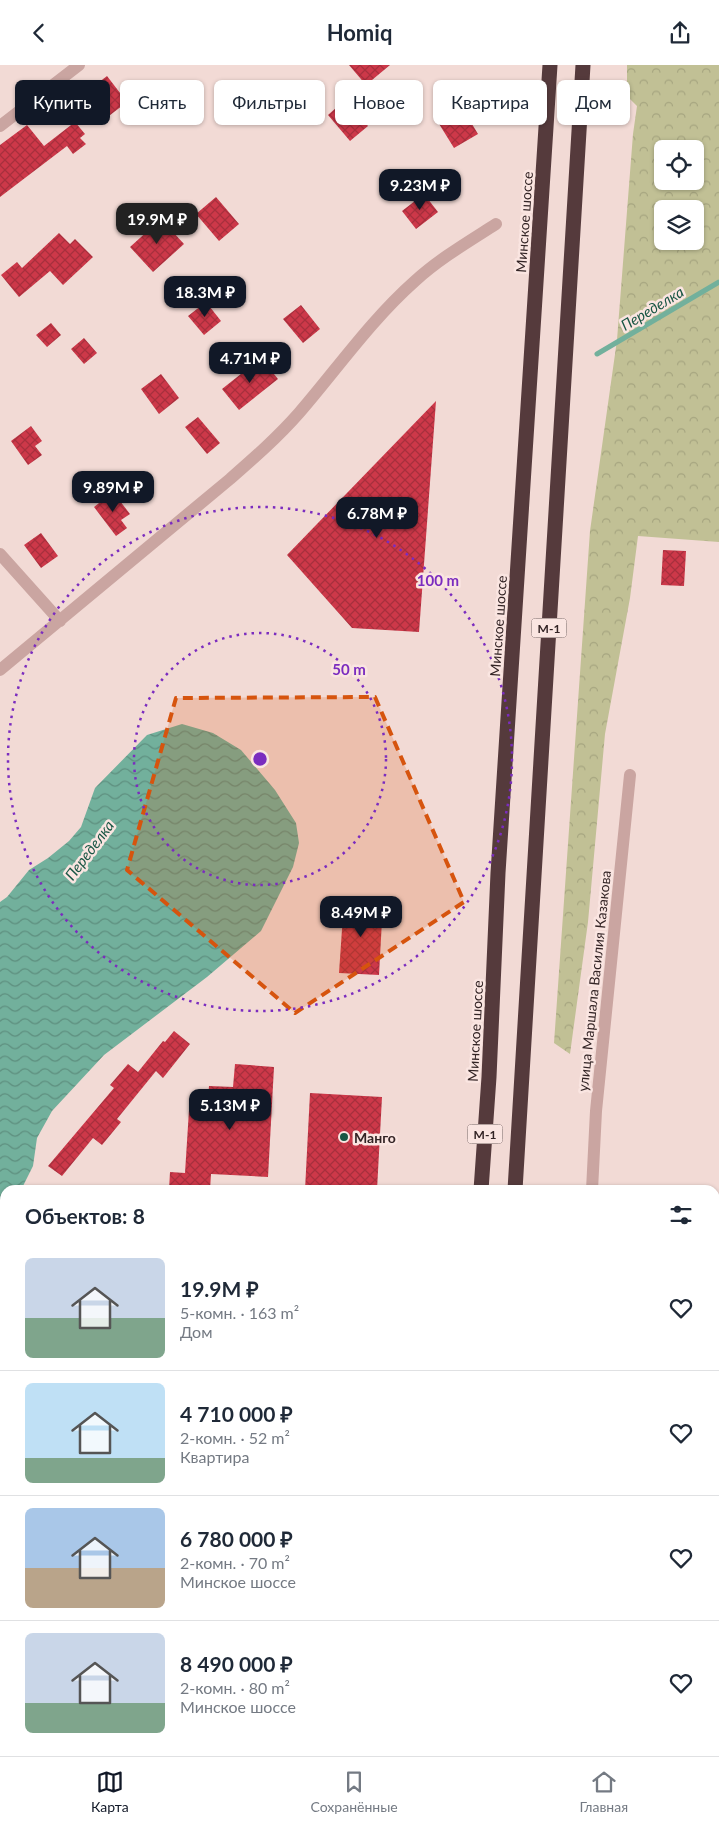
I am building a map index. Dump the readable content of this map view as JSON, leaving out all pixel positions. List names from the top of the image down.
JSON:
{
  "streets": {
    "highway": ["Минское шоссе", "М-1"],
    "street": ["улица Маршала Василия Казакова"]
  },
  "water": ["Переделка"],
  "places": ["Манго"],
  "page": {
    "header": "Homiq",
    "chip": [
      "Купить",
      "Снять",
      "Фильтры",
      "Новое",
      "Квартира",
      "Дом"
    ],
    "price": [
      "9.23M ₽",
      "19.9M ₽",
      "18.3M ₽",
      "4.71M ₽",
      "9.89M ₽",
      "6.78M ₽",
      "8.49M ₽",
      "5.13M ₽"
    ],
    "heading": "Объектов: 8",
    "list": [
      {
        "name": "19.9M ₽",
        "note": "5-комн. · 163 m² · Дом"
      },
      {
        "name": "4 710 000 ₽",
        "note": "2-комн. · 52 m² · Квартира"
      },
      {
        "name": "6 780 000 ₽",
        "note": "2-комн. · 70 m² · Минское шоссе"
      },
      {
        "name": "8 490 000 ₽",
        "note": "2-комн. · 80 m² · Минское шоссе"
      }
    ],
    "tabs": ["Карта", "Сохранённые", "Главная"]
  },
  "rings": ["100 m", "50 m"]
}
